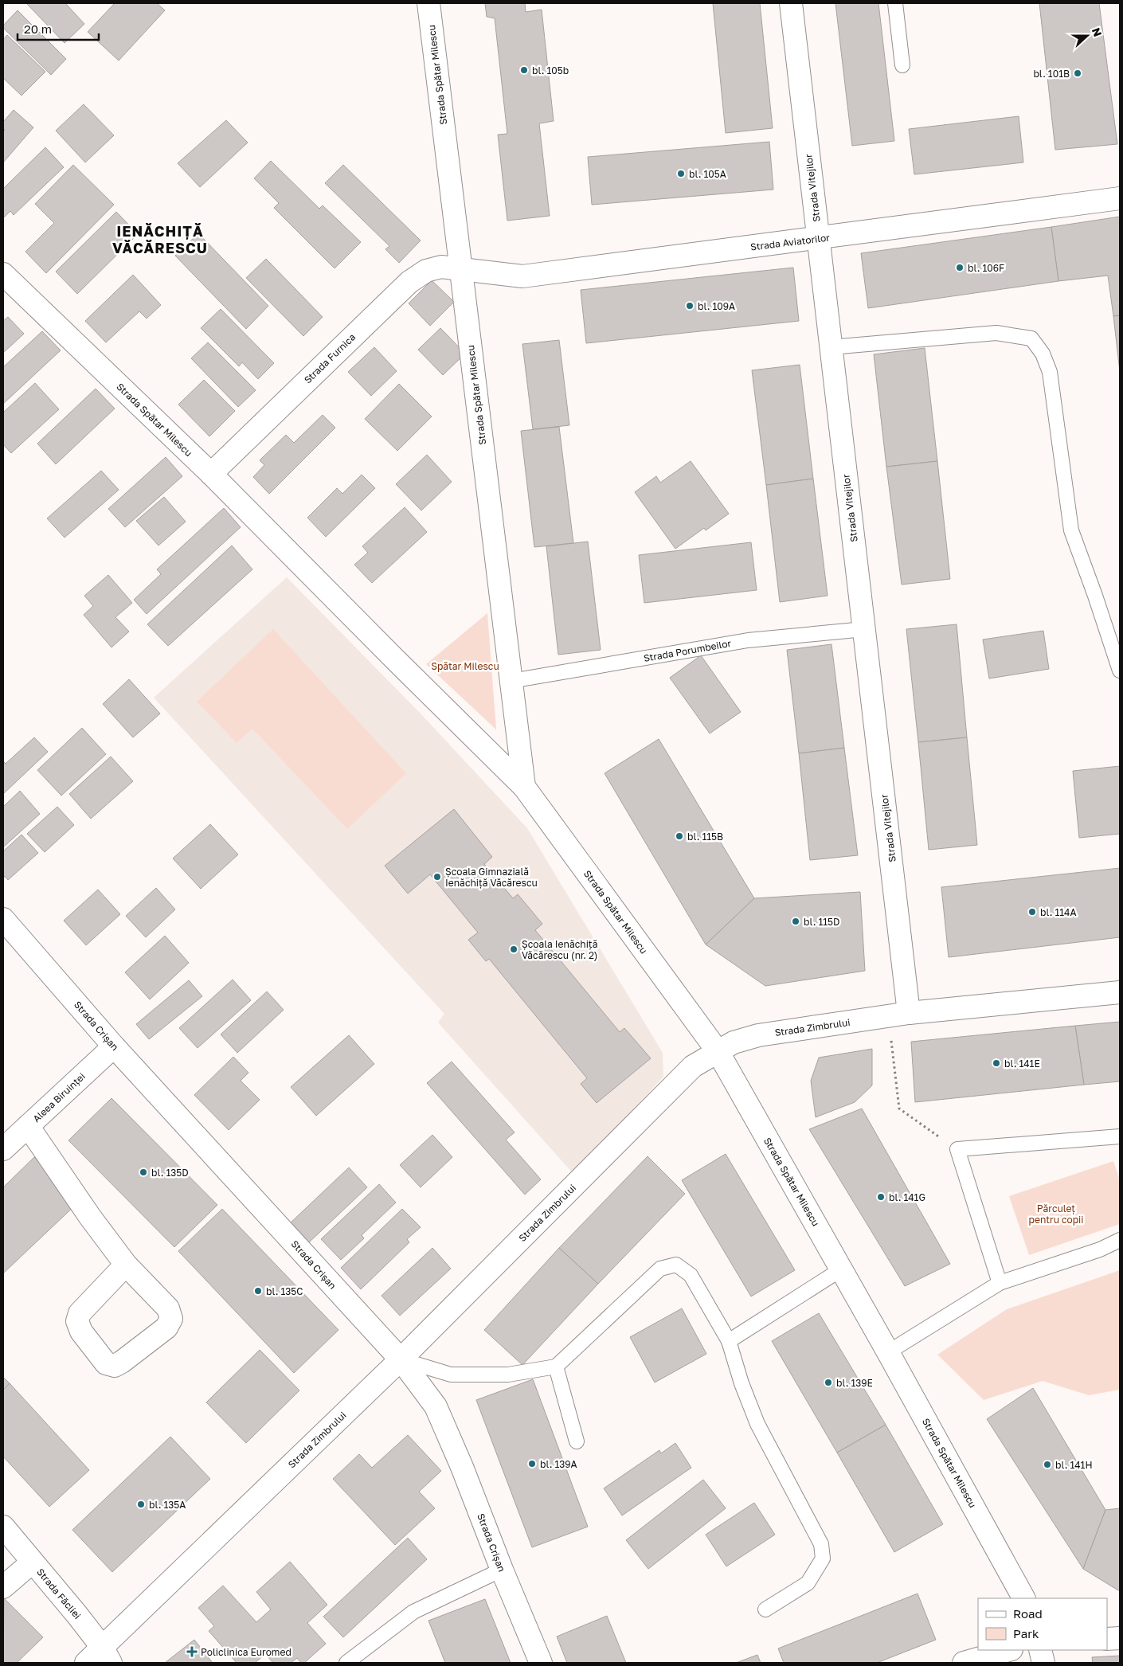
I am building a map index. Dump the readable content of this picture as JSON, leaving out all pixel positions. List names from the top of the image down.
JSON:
{
  "streets": {
    "street": [
      "Strada Spătar Milescu",
      "Strada Vitejilor",
      "Strada Aviatorilor",
      "Strada Furnica",
      "Strada Crișan",
      "Strada Zimbrului",
      "Aleea Biruinței",
      "Strada Făcliei"
    ],
    "lane": ["Strada Porumbeilor"]
  },
  "crossings": [
    ["Strada Spătar Milescu", "Strada Aviatorilor"],
    ["Strada Spătar Milescu", "Strada Furnica"],
    ["Strada Spătar Milescu", "Strada Porumbeilor"],
    ["Strada Spătar Milescu", "Strada Zimbrului"],
    ["Strada Vitejilor", "Strada Aviatorilor"],
    ["Strada Vitejilor", "Strada Porumbeilor"],
    ["Strada Vitejilor", "Strada Zimbrului"],
    ["Strada Aviatorilor", "Strada Furnica"],
    ["Strada Crișan", "Strada Zimbrului"],
    ["Strada Crișan", "Aleea Biruinței"],
    ["Strada Zimbrului", "Strada Făcliei"]
  ],
  "districts": ["IENĂCHIȚĂ VĂCĂRESCU"],
  "parks": ["Spătar Milescu", "Părculeț pentru copii"],
  "places": {
    "other": [
      "bl. 105b",
      "bl. 101B",
      "bl. 105A",
      "bl. 106F",
      "bl. 109A",
      "bl. 115B",
      "Școala Gimnazială Ienăchiță Văcărescu",
      "bl. 114A",
      "bl. 115D",
      "Școala Ienăchiță Văcărescu (nr. 2)",
      "bl. 141E",
      "bl. 135D",
      "bl. 141G",
      "bl. 135C",
      "bl. 139E",
      "bl. 139A",
      "bl. 141H",
      "bl. 135A"
    ],
    "health": ["Policlinica Euromed"]
  },
  "legend": ["Road", "Park"],
  "scale_bar": "20 m",
  "north": "right"
}
